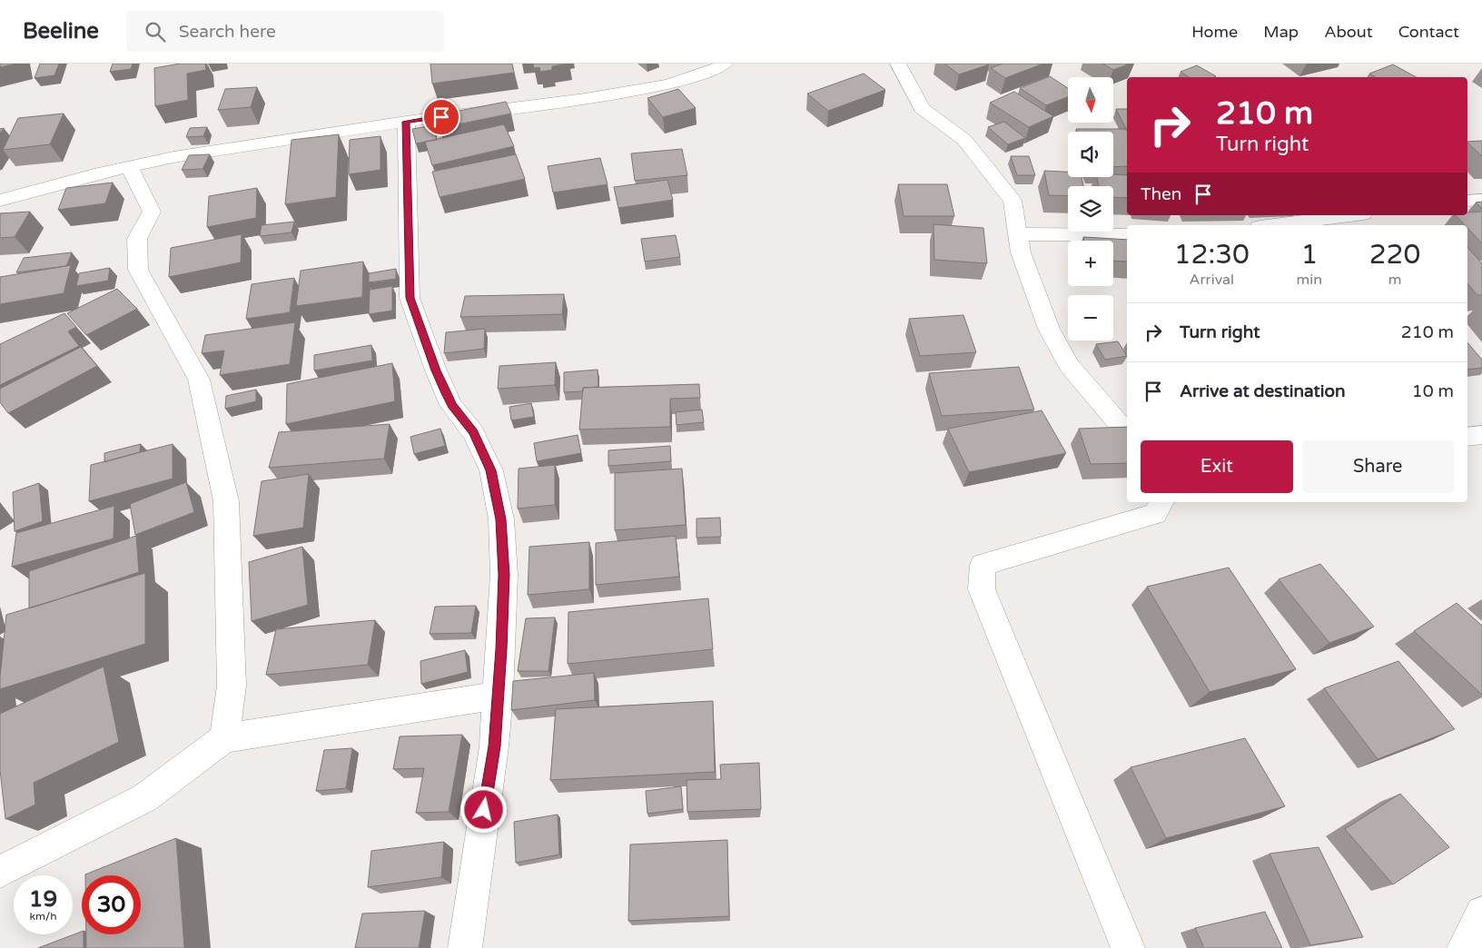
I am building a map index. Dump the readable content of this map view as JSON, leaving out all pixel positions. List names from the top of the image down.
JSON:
{
  "north": "bottom",
  "page": {
    "header": "Beeline",
    "search": "Search here",
    "nav": [
      "Home",
      "Map",
      "About",
      "Contact"
    ],
    "map_buttons": ["+", "−"],
    "turn": ["210 m", "Turn right"],
    "then": "Then",
    "eta": [
      "12:30",
      "Arrival",
      "1",
      "min",
      "220",
      "m"
    ],
    "list": [
      {
        "name": "Turn right",
        "value": "210 m"
      },
      {
        "name": "Arrive at destination",
        "value": "10 m"
      }
    ],
    "buttons": ["Exit", "Share"],
    "speed": "19 km/h",
    "limit": "30"
  }
}
